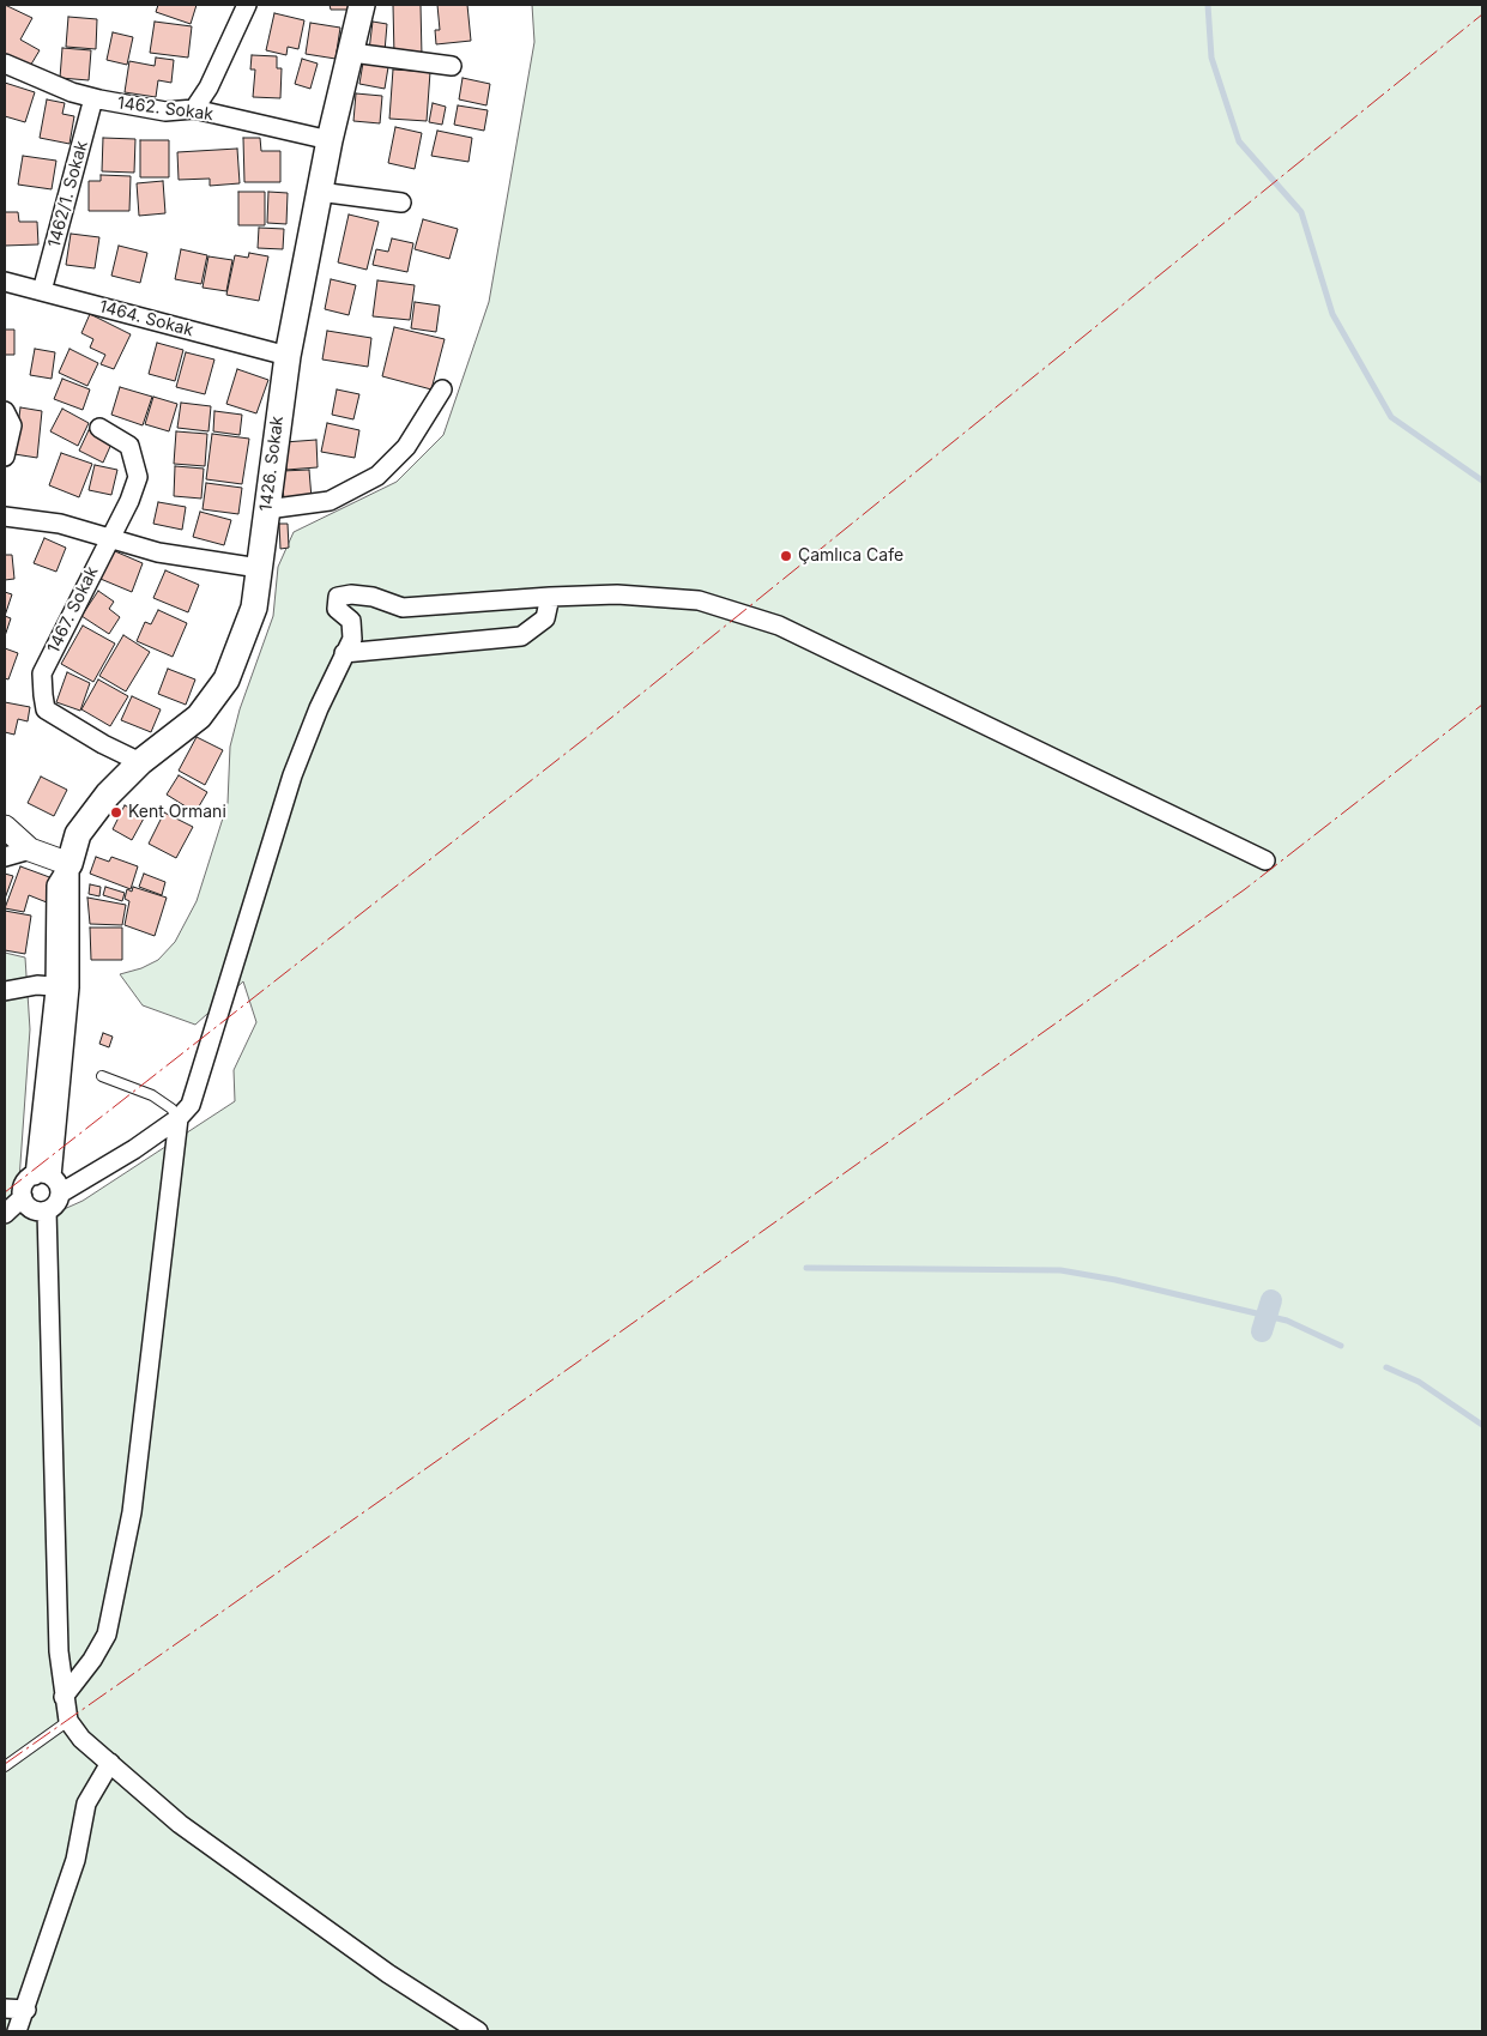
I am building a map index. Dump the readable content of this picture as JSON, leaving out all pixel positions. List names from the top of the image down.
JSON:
{
  "streets": {
    "main road": ["1426. Sokak"],
    "street": [
      "1462. Sokak",
      "1462/1. Sokak",
      "1464. Sokak",
      "1467. Sokak"
    ]
  },
  "crossings": [
    ["1462. Sokak", "1462/1. Sokak"],
    ["1462. Sokak", "1426. Sokak"],
    ["1462/1. Sokak", "1464. Sokak"],
    ["1464. Sokak", "1426. Sokak"],
    ["1426. Sokak", "1467. Sokak"]
  ],
  "places": ["Çamlıca Cafe", "Kent Ormani"]
}
